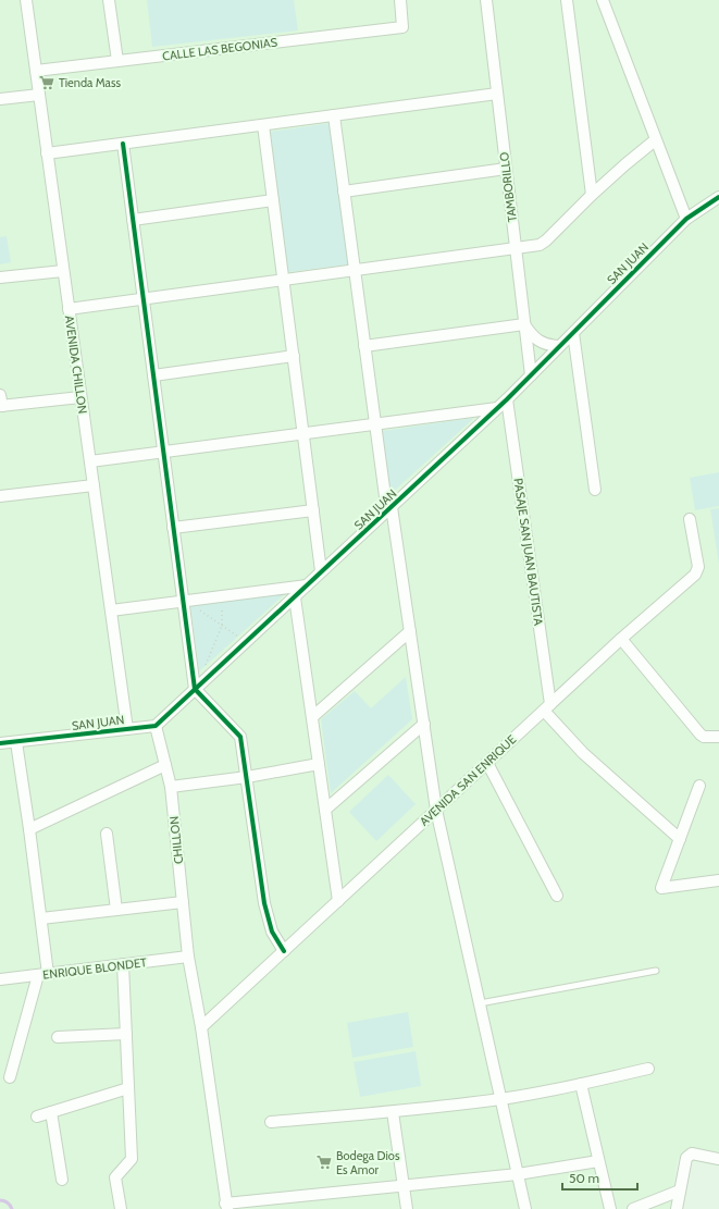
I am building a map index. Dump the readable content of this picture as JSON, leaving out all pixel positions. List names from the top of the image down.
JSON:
{
  "streets": {
    "street": [
      "CALLE LAS BEGONIAS",
      "TAMBORILLO",
      "SAN JUAN",
      "AVENIDA CHILLON",
      "PASAJE SAN JUAN BAUTISTA",
      "AVENIDA SAN ENRIQUE",
      "CHILLON",
      "ENRIQUE BLONDET"
    ]
  },
  "crossings": [
    ["CALLE LAS BEGONIAS", "AVENIDA CHILLON"],
    ["TAMBORILLO", "SAN JUAN"],
    ["SAN JUAN", "AVENIDA CHILLON"],
    ["SAN JUAN", "PASAJE SAN JUAN BAUTISTA"],
    ["SAN JUAN", "CHILLON"],
    ["PASAJE SAN JUAN BAUTISTA", "AVENIDA SAN ENRIQUE"],
    ["AVENIDA SAN ENRIQUE", "CHILLON"],
    ["CHILLON", "ENRIQUE BLONDET"]
  ],
  "places": {
    "supermarket": ["Tienda Mass", "Bodega Dios Es Amor"]
  },
  "scale_bar": "50 m"
}
